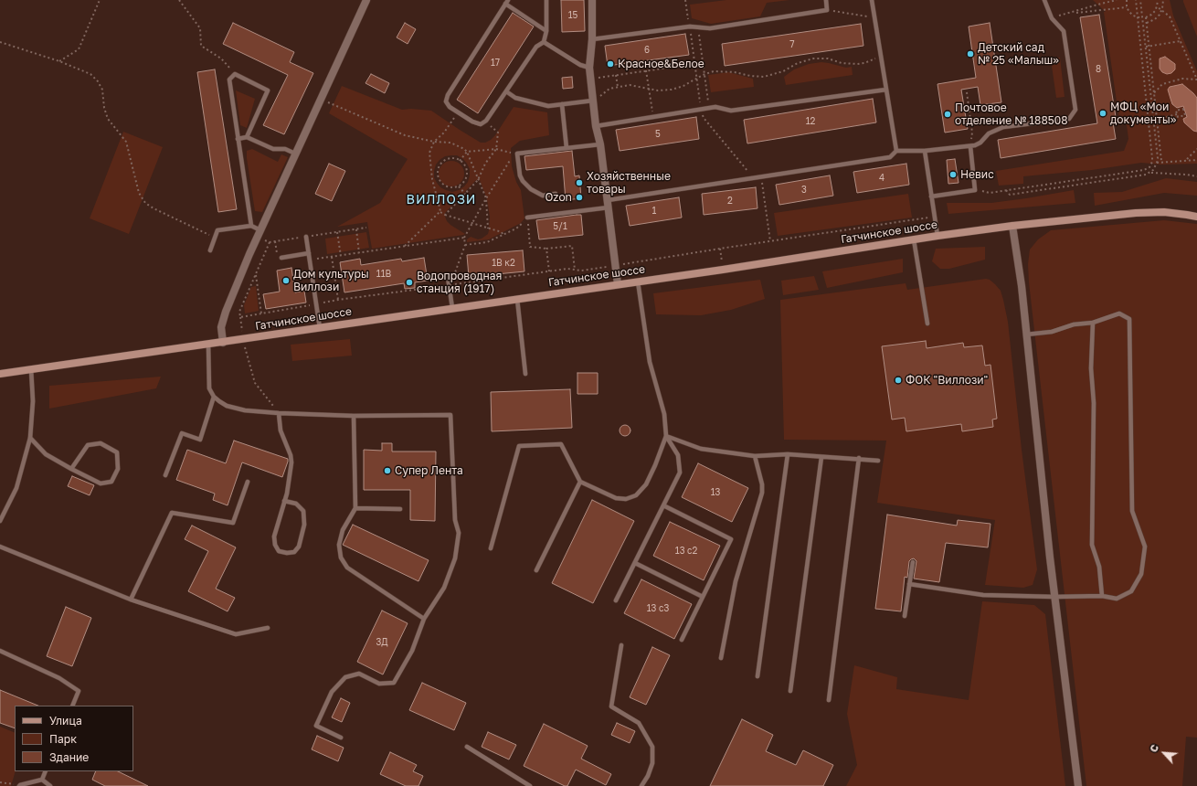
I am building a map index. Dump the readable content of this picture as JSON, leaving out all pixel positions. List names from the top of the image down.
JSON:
{
  "streets": {
    "main road": ["Гатчинское шоссе"]
  },
  "districts": ["ВИЛЛОЗИ"],
  "places": [
    "Детский сад № 25 «Малыш»",
    "Красное&Белое",
    "МФЦ «Мои документы»",
    "Почтовое отделение № 188508",
    "Невис",
    "Хозяйственные товары",
    "Ozon",
    "Дом культуры Виллози",
    "Водопроводная станция (1917)",
    "ФОК \"Виллози\"",
    "Супер Лента"
  ],
  "house_numbers": [
    "15",
    "7",
    "6",
    "17",
    "8",
    "12",
    "5",
    "4",
    "3",
    "2",
    "1",
    "5/1",
    "1В к2",
    "11В",
    "13",
    "13 с2",
    "13 с3",
    "3Д"
  ],
  "legend": ["Улица", "Парк", "Здание"],
  "north": "top left"
}
